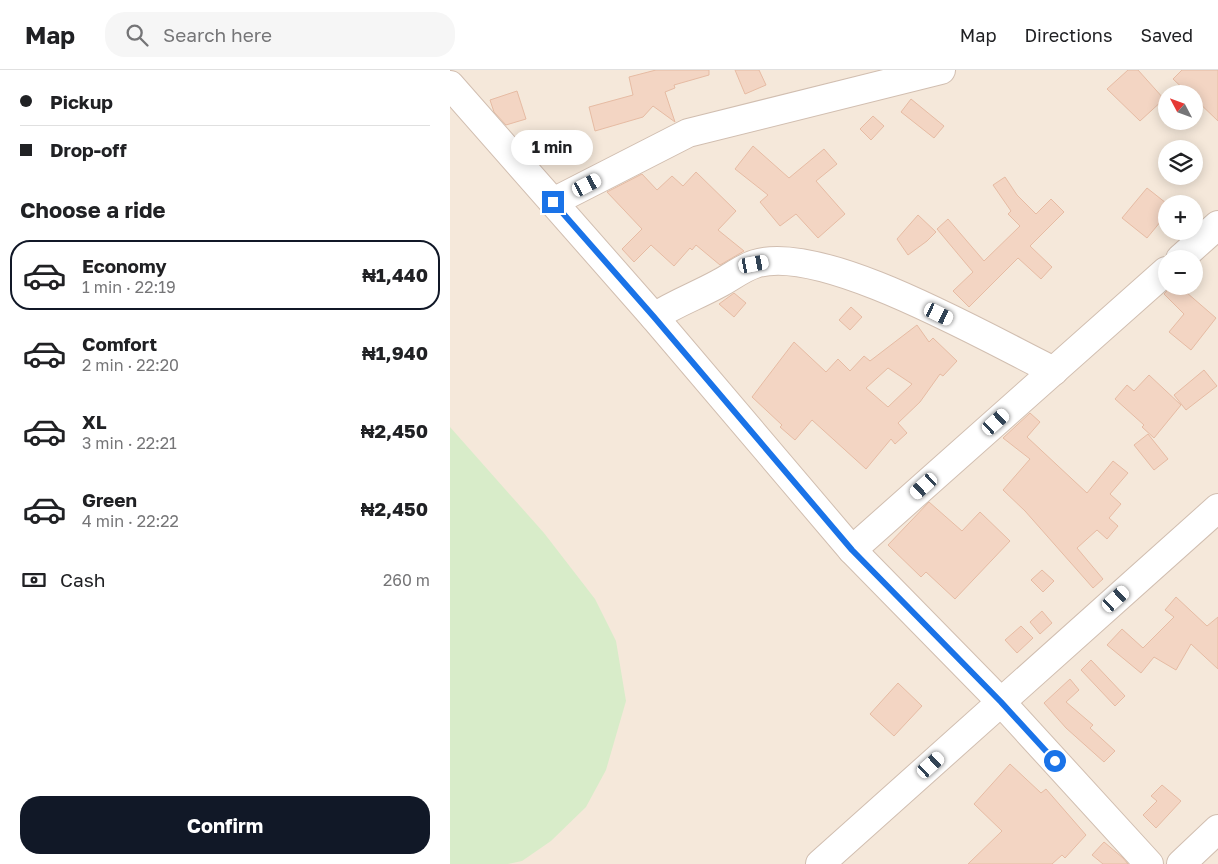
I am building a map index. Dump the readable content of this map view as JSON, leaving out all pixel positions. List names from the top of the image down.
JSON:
{
  "north": "top left",
  "page": {
    "header": "Map",
    "search": "Search here",
    "nav": ["Map", "Directions", "Saved"],
    "banner": ["Pickup", "Drop-off"],
    "map_buttons": ["+", "−"],
    "bubble": "1 min",
    "heading": "Choose a ride",
    "list": [
      {
        "name": "Economy",
        "note": "1 min · 22:19",
        "value": "₦1,440"
      },
      {
        "name": "Comfort",
        "note": "2 min · 22:20",
        "value": "₦1,940"
      },
      {
        "name": "XL",
        "note": "3 min · 22:21",
        "value": "₦2,450"
      },
      {
        "name": "Green",
        "note": "4 min · 22:22",
        "value": "₦2,450"
      }
    ],
    "pay": ["Cash", "260 m"],
    "buttons": "Confirm"
  }
}
